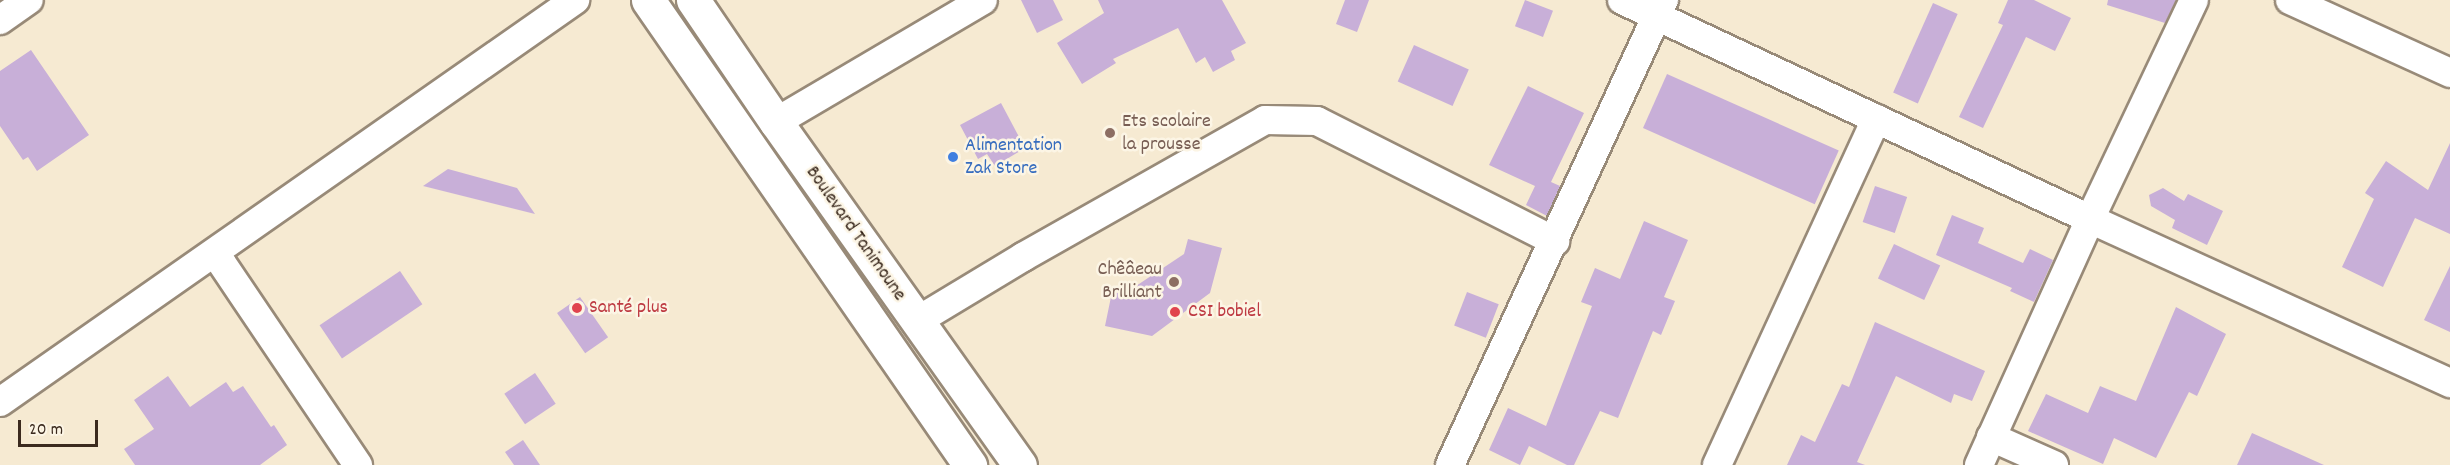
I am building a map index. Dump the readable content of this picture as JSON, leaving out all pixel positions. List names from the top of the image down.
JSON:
{
  "streets": {
    "main road": ["Boulevard Tanimoune"]
  },
  "places": [
    "Ets scolaire la prousse",
    "Alimentation Zak Store",
    "Chêâeau Brilliant",
    "Santé plus",
    "CSI bobiel"
  ],
  "scale_bar": "20 m"
}
